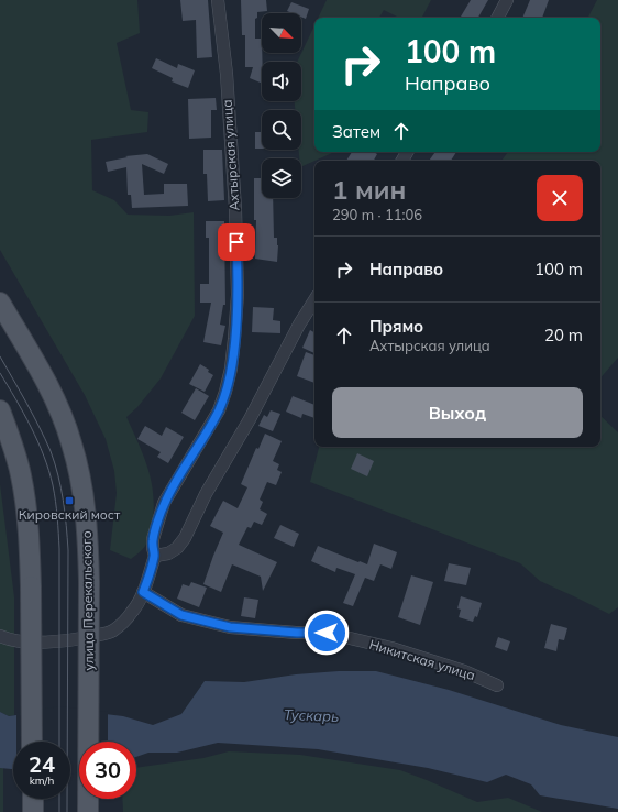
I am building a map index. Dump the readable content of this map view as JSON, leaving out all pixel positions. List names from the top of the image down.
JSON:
{
  "streets": {
    "main road": ["улица Перекальского"],
    "street": ["Ахтырская улица", "Никитская улица"]
  },
  "crossings": [
    ["Ахтырская улица", "Никитская улица"]
  ],
  "water": ["Тускарь"],
  "places": {
    "transit": ["Кировский мост"]
  },
  "north": "bottom right",
  "page": {
    "turn": ["100 m", "Направо"],
    "then": "Затем",
    "heading": ["1 мин", "290 m · 11:06"],
    "list": [
      {
        "name": "Направо",
        "value": "100 m"
      },
      {
        "name": "Прямо",
        "note": "Ахтырская улица",
        "value": "20 m"
      }
    ],
    "buttons": "Выход",
    "speed": "24 km/h",
    "limit": "30"
  }
}
